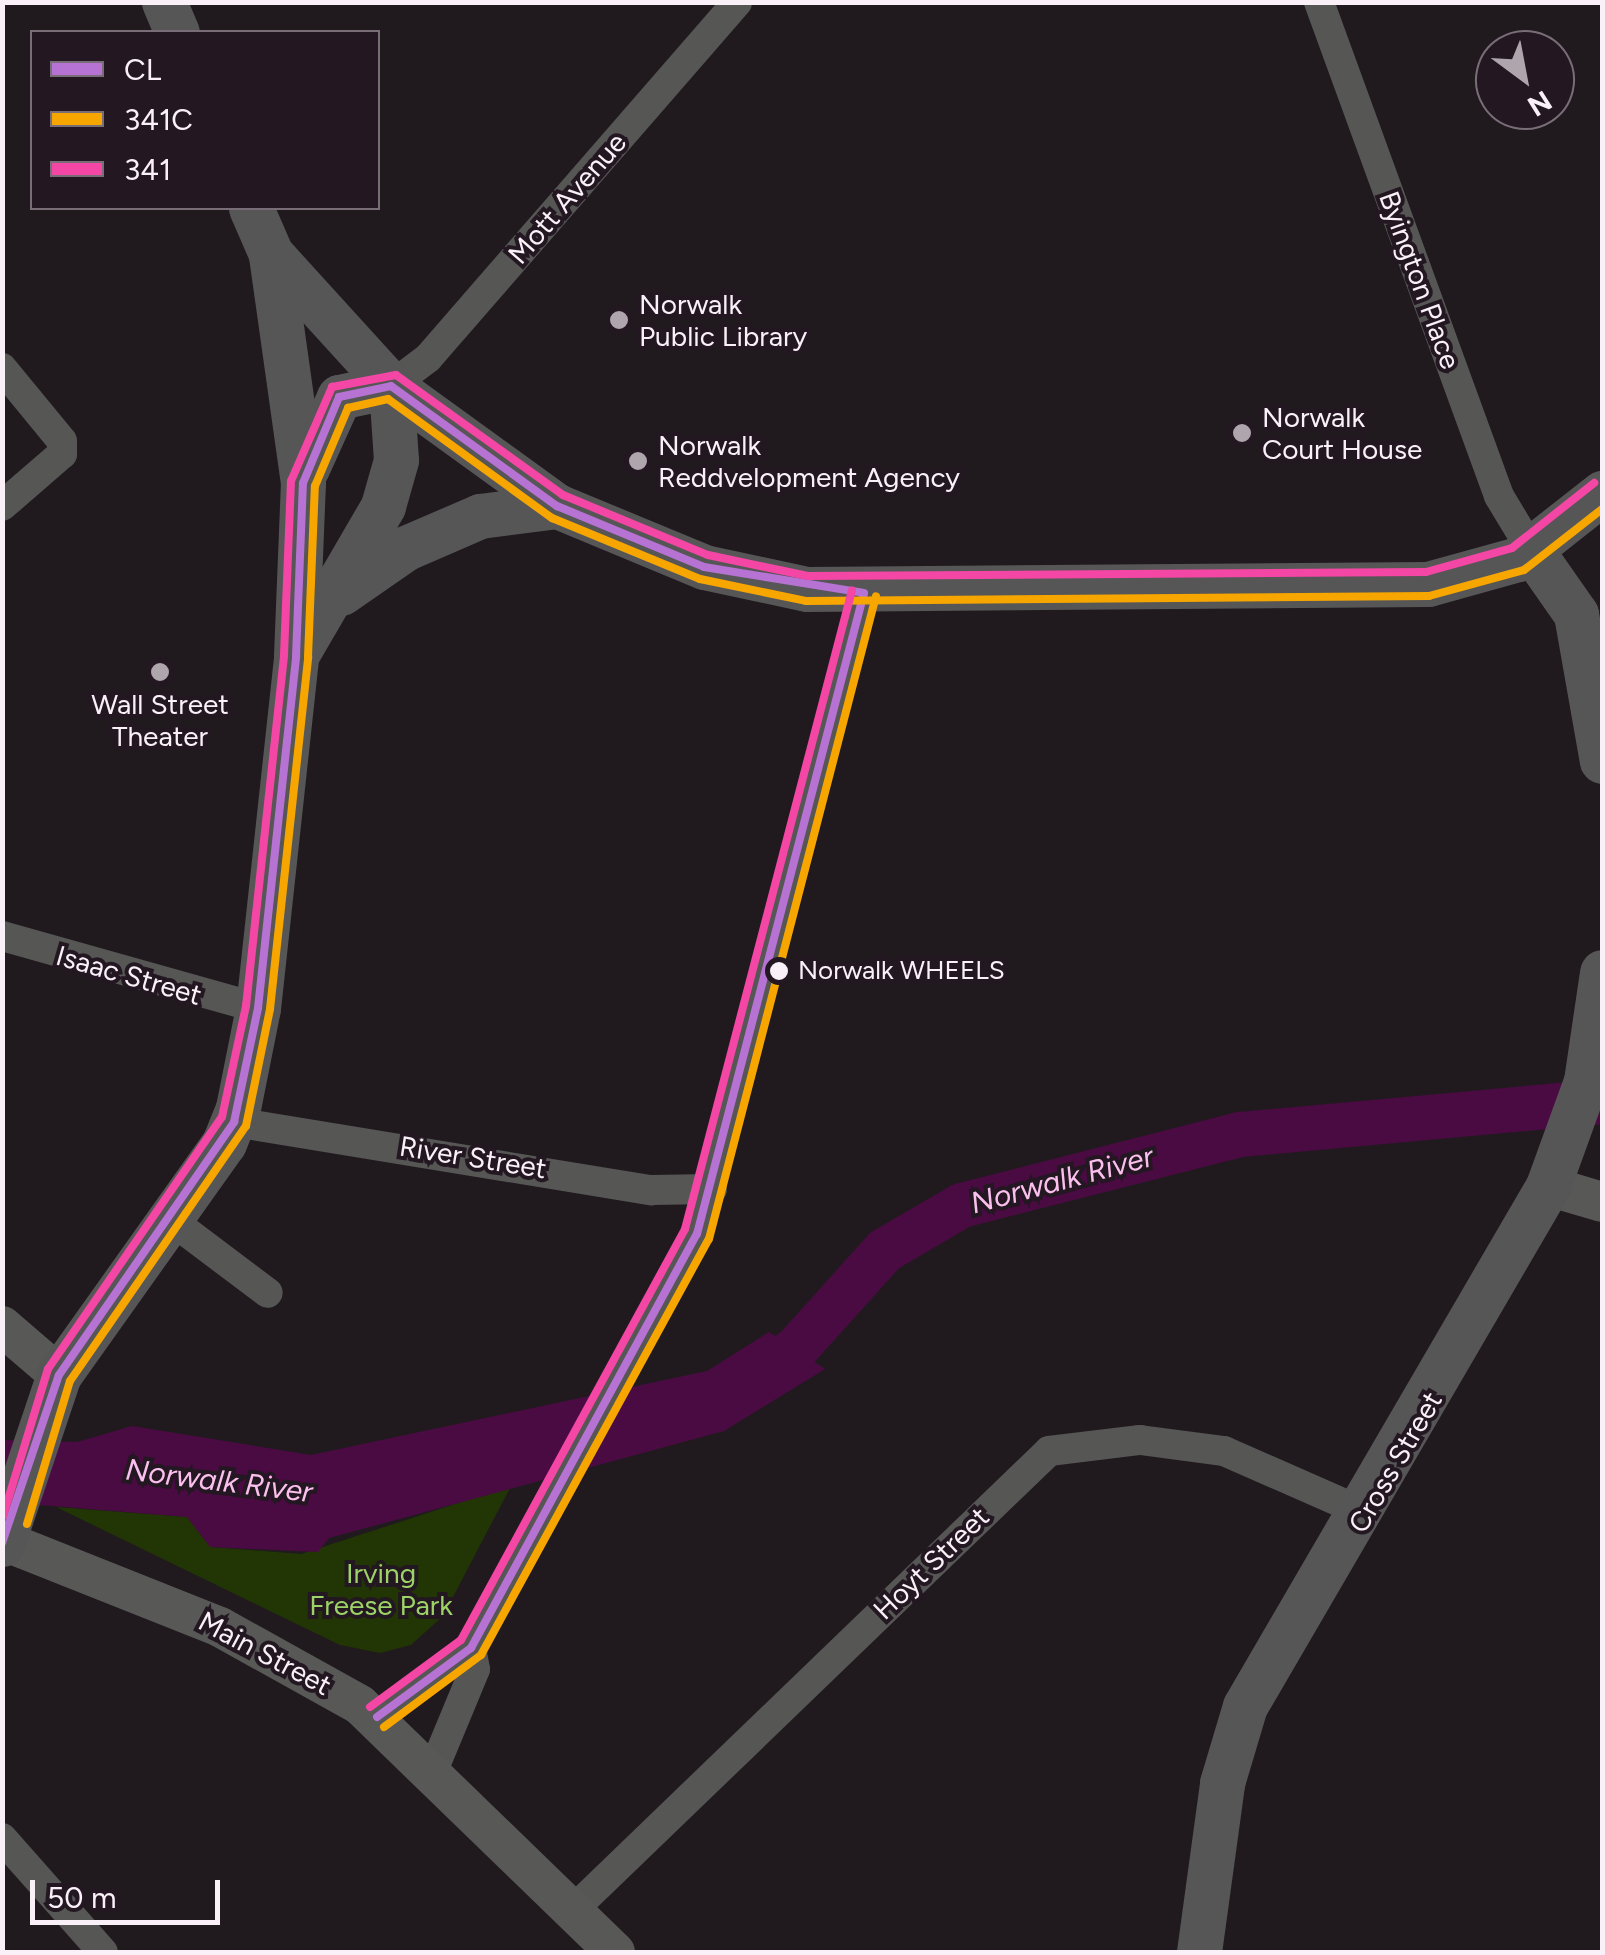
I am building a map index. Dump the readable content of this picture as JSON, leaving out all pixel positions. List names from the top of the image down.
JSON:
{
  "streets": {
    "main road": ["Cross Street", "Main Street"],
    "street": [
      "Mott Avenue",
      "Byington Place",
      "Isaac Street",
      "River Street",
      "Hoyt Street"
    ]
  },
  "crossings": [
    ["Cross Street", "Hoyt Street"],
    ["Hoyt Street", "Main Street"]
  ],
  "water": ["Norwalk River"],
  "parks": ["Irving Freese Park"],
  "places": [
    "Norwalk Public Library",
    "Norwalk Court House",
    "Norwalk Reddvelopment Agency",
    "Wall Street Theater",
    "Norwalk WHEELS"
  ],
  "lines": ["transit line 341", "transit line CL", "transit line 341C"],
  "legend": ["CL", "341C", "341"],
  "scale_bar": "50 m",
  "north": "bottom right"
}
